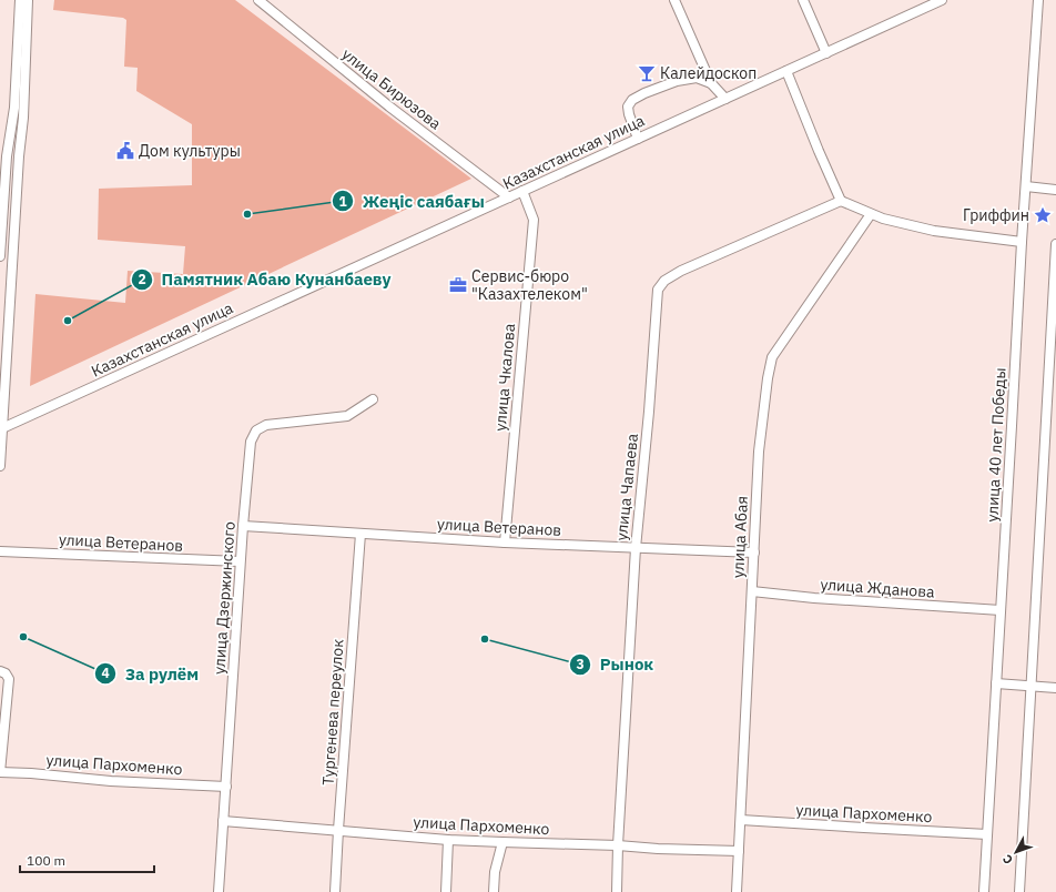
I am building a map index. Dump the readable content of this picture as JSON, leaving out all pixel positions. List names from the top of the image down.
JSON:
{
  "streets": {
    "street": [
      "улица Бирюзова",
      "Казахстанская улица",
      "улица Чкалова",
      "улица 40 лет Победы",
      "улица Чапаева",
      "улица Ветеранов",
      "улица Абая",
      "улица Жданова",
      "улица Дзержинского",
      "Тургенева переулок",
      "улица Пархоменко"
    ]
  },
  "crossings": [
    ["улица Бирюзова", "Казахстанская улица"],
    ["Казахстанская улица", "улица Чкалова"],
    ["улица Чкалова", "улица Ветеранов"],
    ["улица 40 лет Победы", "улица Жданова"],
    ["улица 40 лет Победы", "улица Пархоменко"],
    ["улица Чапаева", "улица Ветеранов"],
    ["улица Чапаева", "улица Пархоменко"],
    ["улица Ветеранов", "улица Абая"],
    ["улица Ветеранов", "улица Дзержинского"],
    ["улица Ветеранов", "Тургенева переулок"],
    ["улица Абая", "улица Жданова"],
    ["улица Абая", "улица Пархоменко"],
    ["улица Дзержинского", "улица Пархоменко"],
    ["Тургенева переулок", "улица Пархоменко"]
  ],
  "places": {
    "bar": ["Калейдоскоп"],
    "public building": ["Дом культуры"],
    "other": [
      "Жеңіс саябағы",
      "Памятник Абаю Кунанбаеву",
      "За рулём",
      "Рынок"
    ],
    "place": ["Гриффин"],
    "office": ["Сервис-бюро \"Казахтелеком\""]
  },
  "scale_bar": "100 m",
  "north": "bottom left"
}
